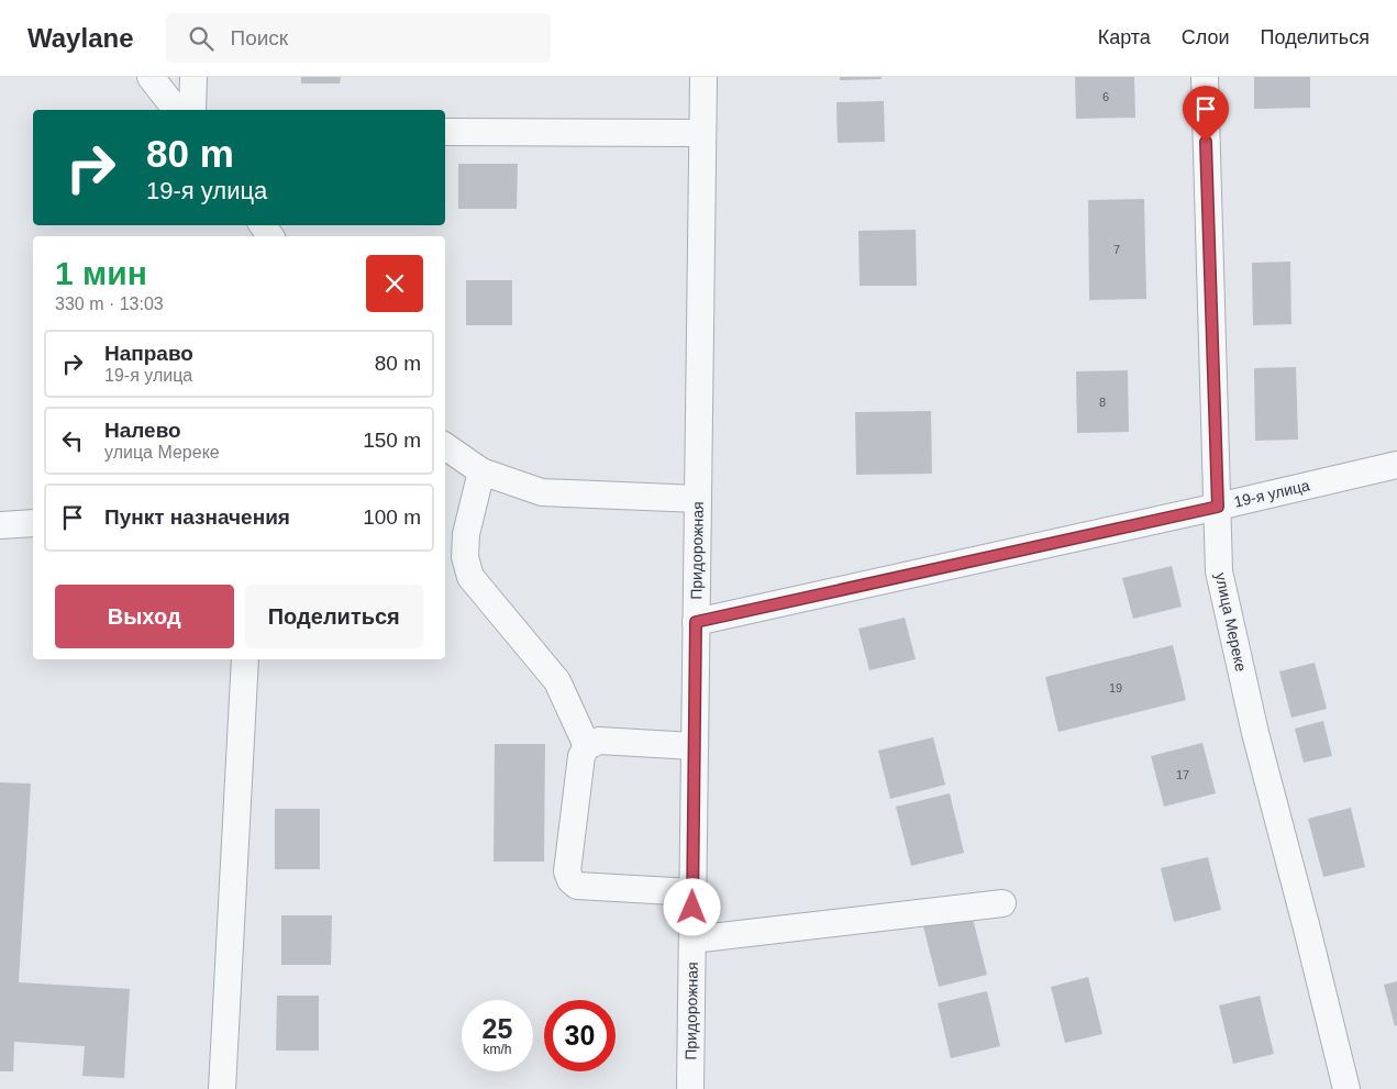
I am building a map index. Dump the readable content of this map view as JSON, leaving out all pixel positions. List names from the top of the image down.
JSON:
{
  "streets": {
    "street": ["19-я улица", "Придорожная", "улица Мереке"]
  },
  "crossings": [
    ["19-я улица", "Придорожная"],
    ["19-я улица", "улица Мереке"]
  ],
  "house_numbers": [
    "6",
    "7",
    "8",
    "19",
    "17"
  ],
  "page": {
    "header": "Waylane",
    "search": "Поиск",
    "nav": ["Карта", "Слои", "Поделиться"],
    "turn": ["80 m", "19-я улица"],
    "heading": ["1 мин", "330 m · 13:03"],
    "list": [
      {
        "name": "Направо",
        "note": "19-я улица",
        "value": "80 m"
      },
      {
        "name": "Налево",
        "note": "улица Мереке",
        "value": "150 m"
      },
      {
        "name": "Пункт назначения",
        "value": "100 m"
      }
    ],
    "buttons": ["Выход", "Поделиться"],
    "speed": "25 km/h",
    "limit": "30"
  }
}
